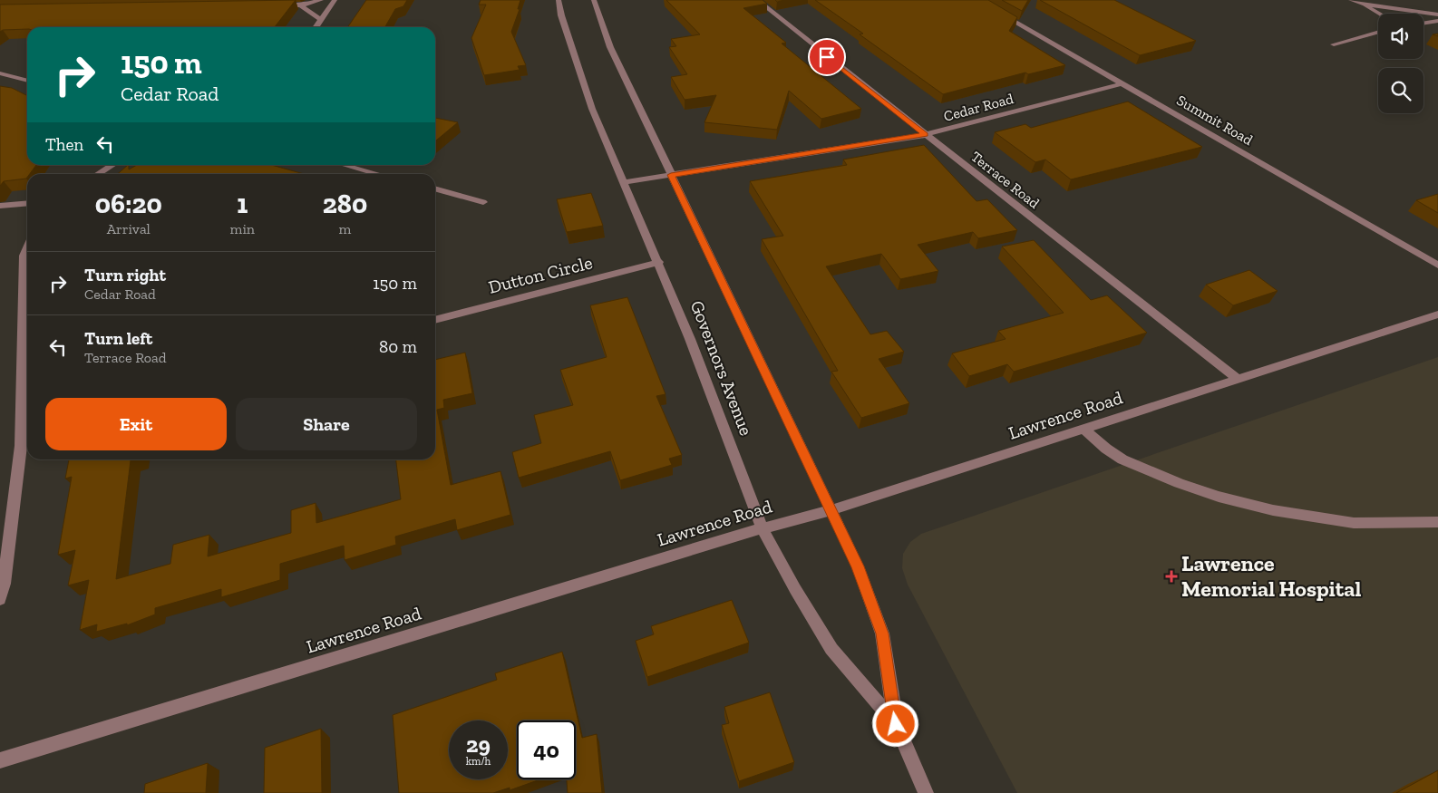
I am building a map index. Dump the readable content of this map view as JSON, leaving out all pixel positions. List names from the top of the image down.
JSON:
{
  "streets": {
    "street": [
      "Cedar Road",
      "Summit Road",
      "Terrace Road",
      "Dutton Circle",
      "Governors Avenue",
      "Lawrence Road"
    ]
  },
  "crossings": [
    ["Cedar Road", "Summit Road"],
    ["Cedar Road", "Terrace Road"],
    ["Cedar Road", "Governors Avenue"],
    ["Terrace Road", "Lawrence Road"],
    ["Dutton Circle", "Governors Avenue"],
    ["Governors Avenue", "Lawrence Road"]
  ],
  "places": {
    "health": ["Lawrence Memorial Hospital"]
  },
  "page": {
    "turn": ["150 m", "Cedar Road"],
    "then": "Then",
    "eta": [
      "06:20",
      "Arrival",
      "1",
      "min",
      "280",
      "m"
    ],
    "list": [
      {
        "name": "Turn right",
        "note": "Cedar Road",
        "value": "150 m"
      },
      {
        "name": "Turn left",
        "note": "Terrace Road",
        "value": "80 m"
      }
    ],
    "buttons": ["Exit", "Share"],
    "speed": "29 km/h",
    "limit": "40"
  }
}
